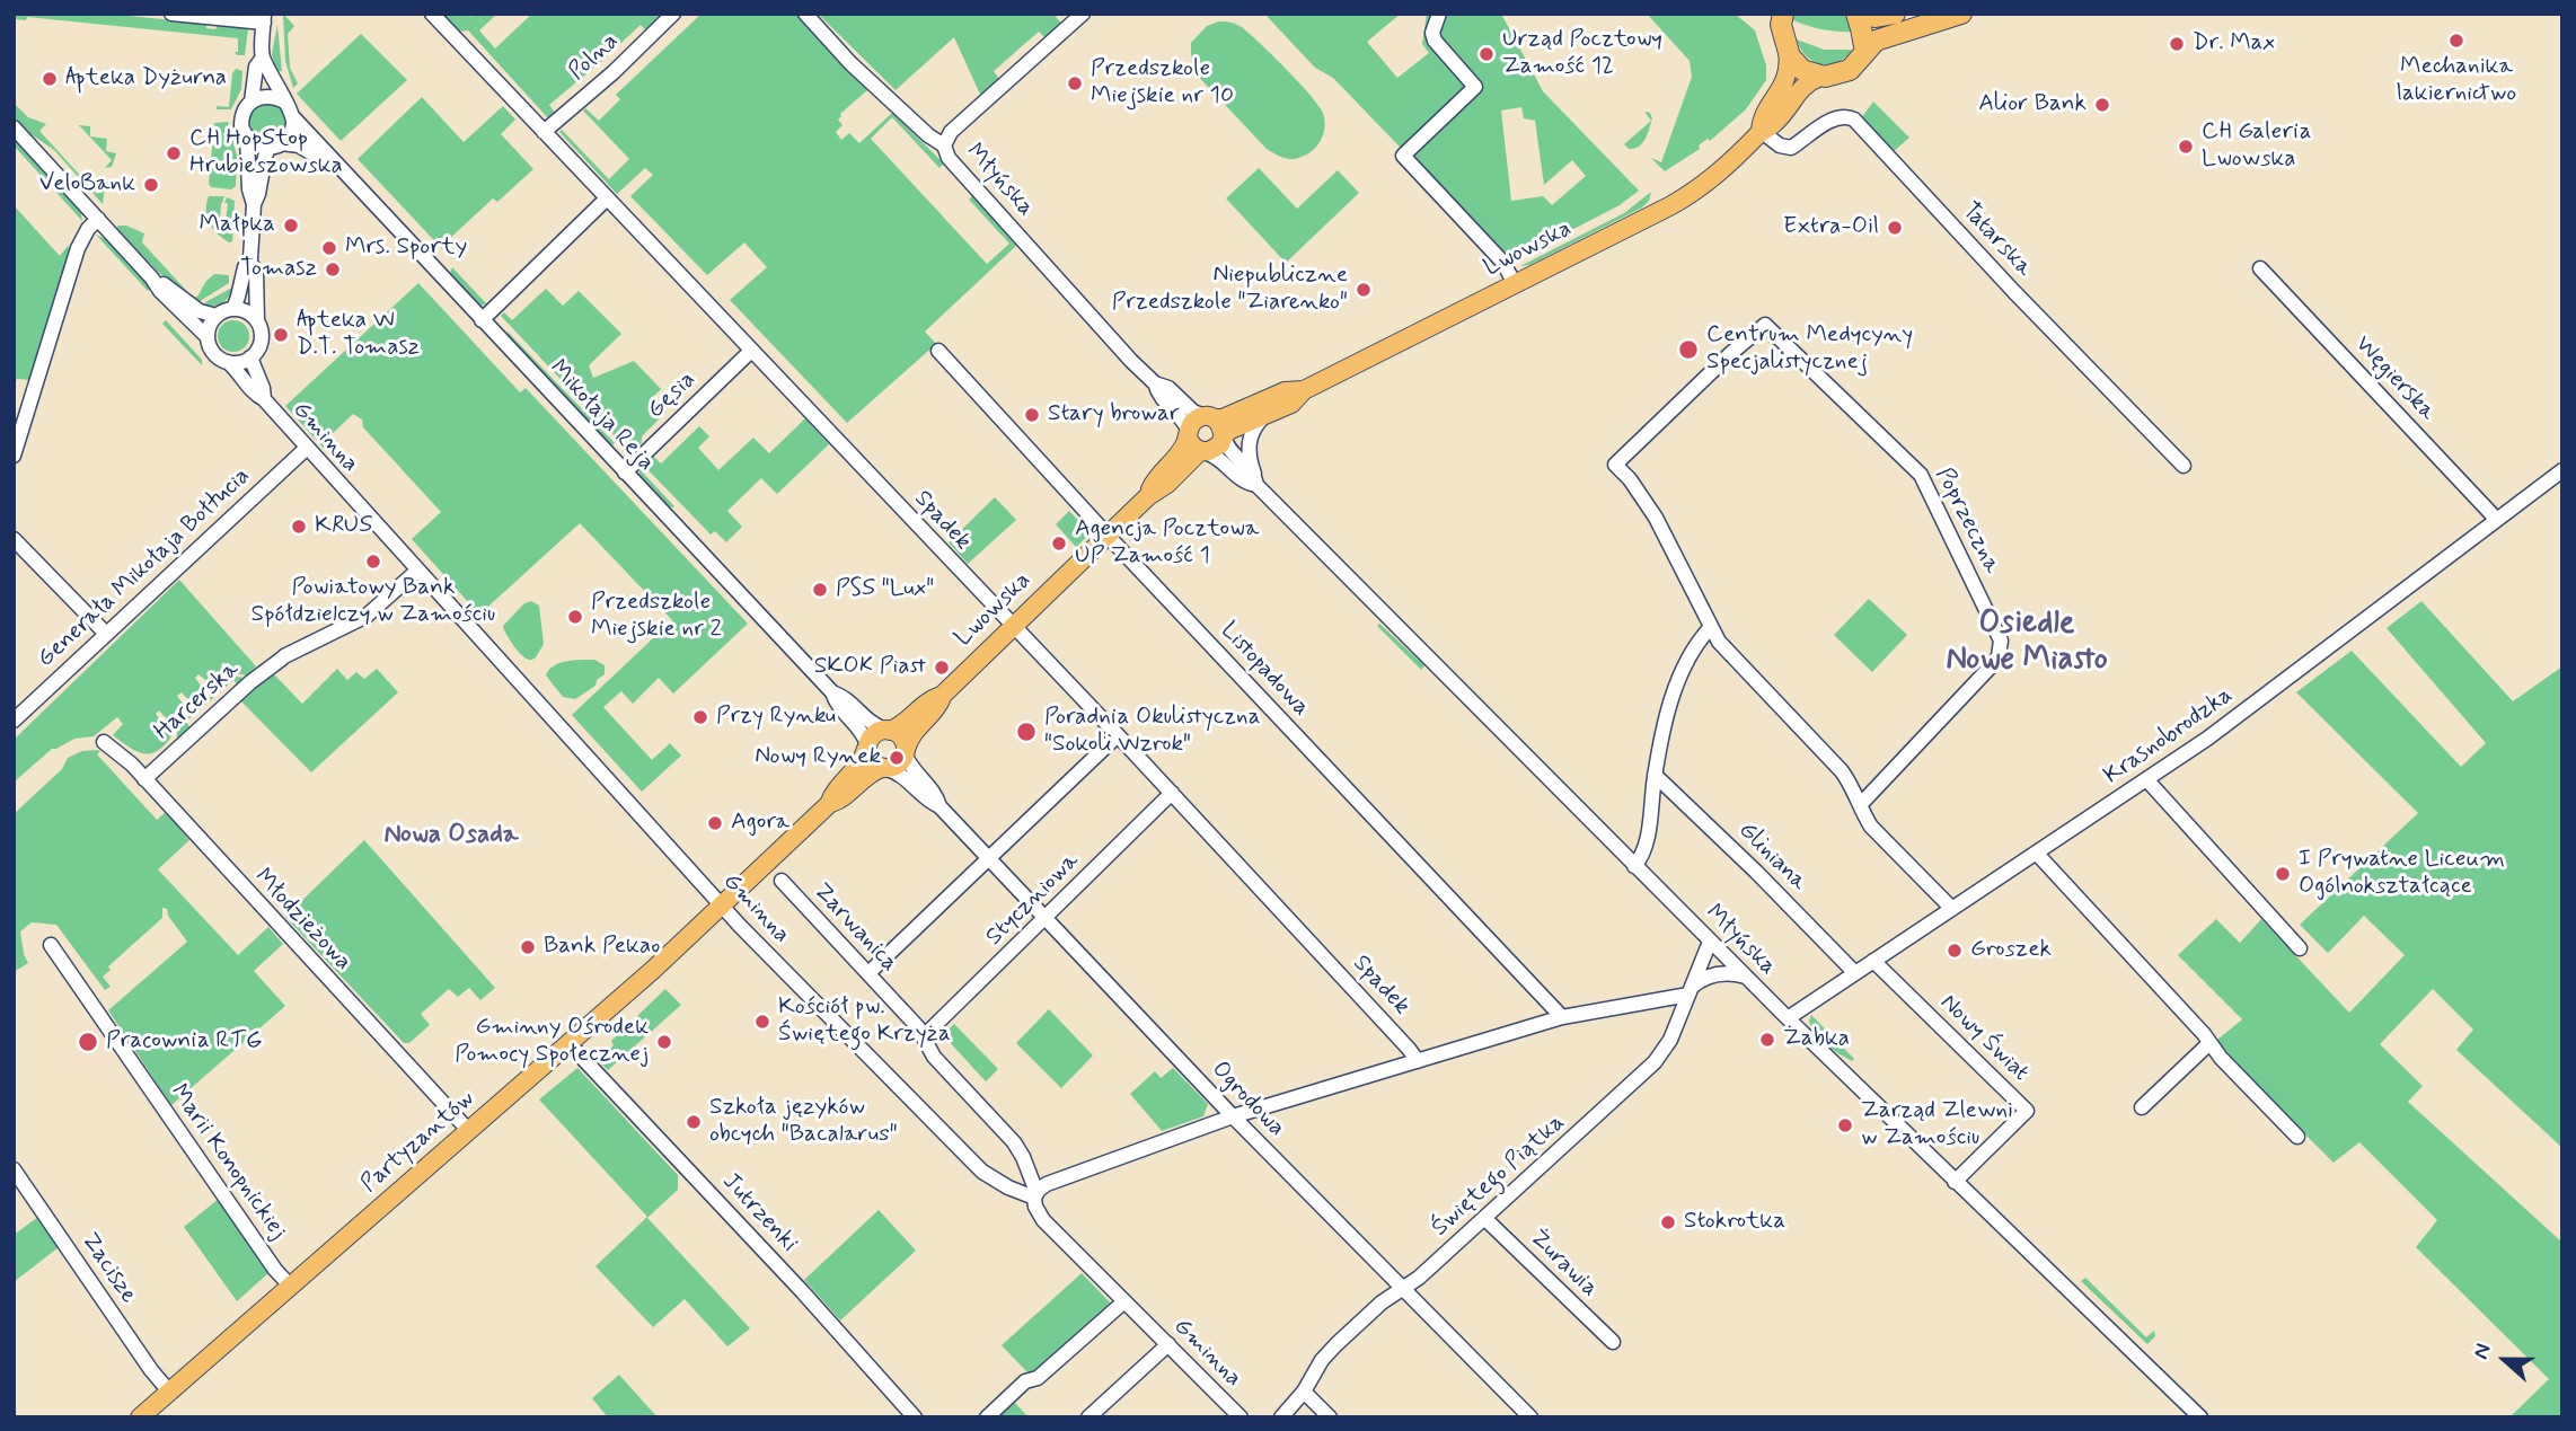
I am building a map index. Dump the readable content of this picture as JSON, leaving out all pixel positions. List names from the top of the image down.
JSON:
{
  "streets": {
    "main road": ["Lwowska", "Partyzantów"],
    "street": [
      "Polna",
      "Młyńska",
      "Tatarska",
      "Węgierska",
      "Gęsia",
      "Mikołaja Reja",
      "Gminna",
      "Spadek",
      "Poprzeczna",
      "Generała Mikołaja Bołtucia",
      "Listopadowa",
      "Harcerska",
      "Krasnobrodzka",
      "Gliniana",
      "Styczniowa",
      "Młodzieżowa",
      "Zarwanica",
      "Nowy Świat",
      "Ogrodowa",
      "Marii Konopnickiej",
      "Świętego Piątka",
      "Jutrzenki",
      "Żurawia",
      "Zacisze"
    ]
  },
  "crossings": [
    ["Polna", "Spadek"],
    ["Młyńska", "Lwowska"],
    ["Młyńska", "Krasnobrodzka"],
    ["Młyńska", "Nowy Świat"],
    ["Młyńska", "Świętego Piątka"],
    ["Tatarska", "Lwowska"],
    ["Lwowska", "Mikołaja Reja"],
    ["Lwowska", "Spadek"],
    ["Lwowska", "Listopadowa"],
    ["Lwowska", "Ogrodowa"],
    ["Lwowska", "Partyzantów"],
    ["Węgierska", "Krasnobrodzka"],
    ["Gęsia", "Mikołaja Reja"],
    ["Gęsia", "Spadek"],
    ["Mikołaja Reja", "Ogrodowa"],
    ["Mikołaja Reja", "Partyzantów"],
    ["Gminna", "Generała Mikołaja Bołtucia"],
    ["Gminna", "Harcerska"],
    ["Gminna", "Zarwanica"],
    ["Gminna", "Partyzantów"],
    ["Spadek", "Styczniowa"],
    ["Poprzeczna", "Krasnobrodzka"],
    ["Harcerska", "Młodzieżowa"],
    ["Krasnobrodzka", "Gliniana"],
    ["Krasnobrodzka", "Nowy Świat"],
    ["Styczniowa", "Zarwanica"],
    ["Styczniowa", "Ogrodowa"],
    ["Młodzieżowa", "Partyzantów"],
    ["Ogrodowa", "Partyzantów"],
    ["Ogrodowa", "Świętego Piątka"],
    ["Partyzantów", "Marii Konopnickiej"],
    ["Partyzantów", "Jutrzenki"],
    ["Partyzantów", "Zacisze"],
    ["Świętego Piątka", "Żurawia"]
  ],
  "districts": ["Osiedle Nowe Miasto", "Nowa Osada"],
  "places": [
    "Mechanika lakiernictwo",
    "Dr. Max",
    "Urząd Pocztowy Zamość 12",
    "Apteka Dyżurna",
    "Przedszkole Miejskie nr 10",
    "Alior Bank",
    "CH Galeria Lwowska",
    "CH HopStop Hrubieszowska",
    "VeloBank",
    "Małpka",
    "Extra-Oil",
    "Mrs. Sporty",
    "Tomasz",
    "Niepubliczne Przedszkole \"Ziarenko\"",
    "Apteka W D.T. Tomasz",
    "Centrum Medycyny Specjalistycznej",
    "Stary browar",
    "KRUS",
    "Agencja Pocztowa UP Zamość 1",
    "Powiatowy Bank Spółdzielczy w Zamościu",
    "PSS \"Lux\"",
    "Przedszkole Miejskie nr 2",
    "SKOK Piast",
    "Przy Rynku",
    "Poradnia Okulistyczna \"Sokoli Wzrok\"",
    "Nowy Rynek",
    "Agora",
    "I Prywatne Liceum Ogólnokształcące",
    "Bank Pekao",
    "Groszek",
    "Kościół pw. Świętego Krzyża",
    "Żabka",
    "Pracownia RTG",
    "Gminny Ośrodek Pomocy Społecznej",
    "Szkoła języków obcych \"Bacalarus\"",
    "Zarząd Zlewni w Zamościu",
    "Stokrotka"
  ],
  "north": "left"
}
